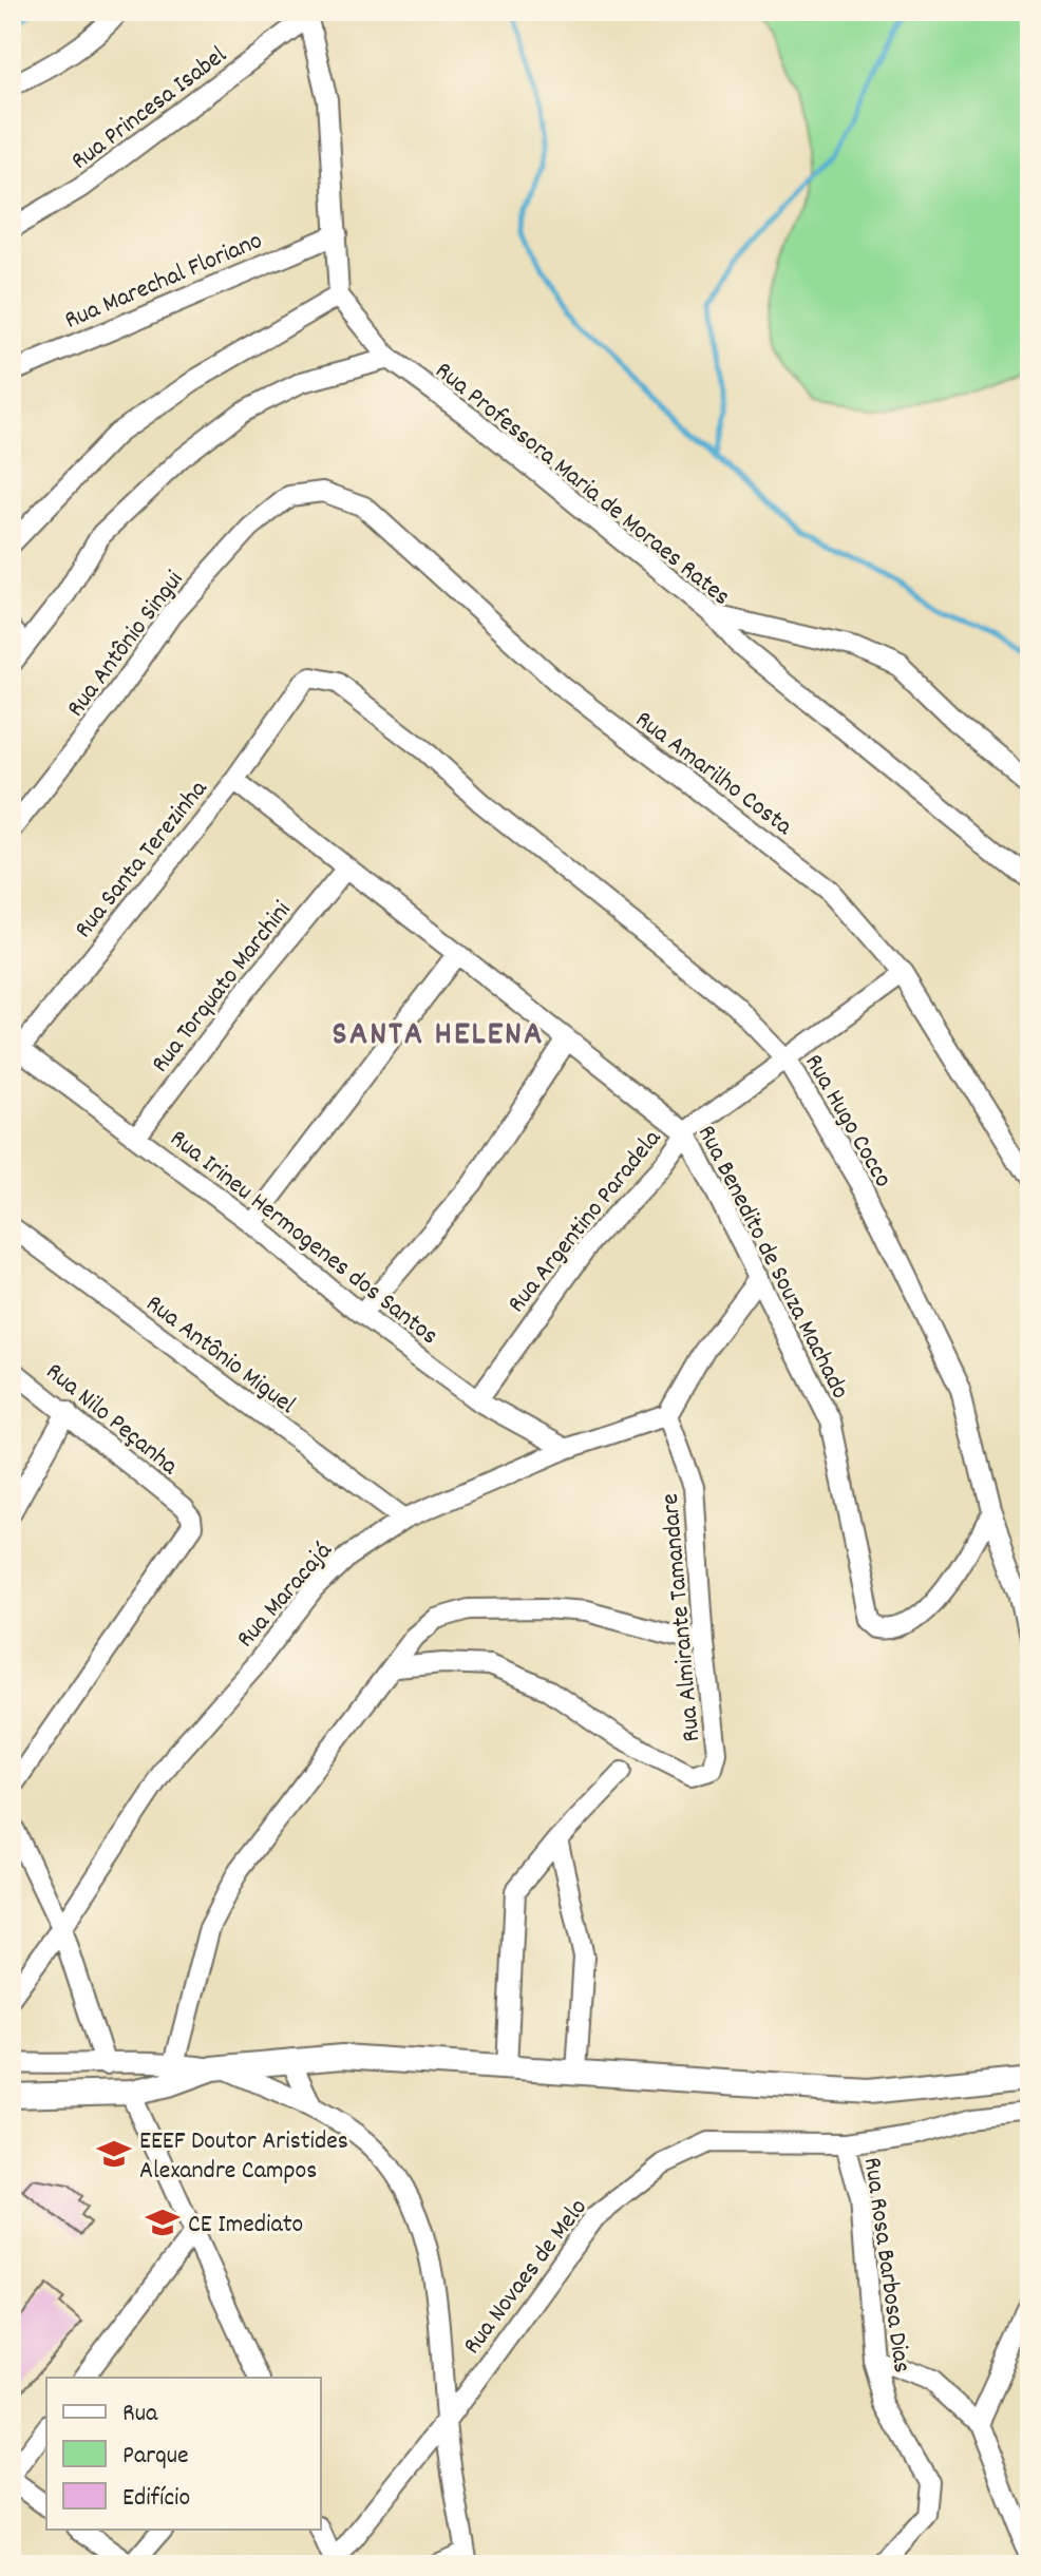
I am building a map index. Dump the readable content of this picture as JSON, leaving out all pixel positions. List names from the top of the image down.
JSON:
{
  "streets": {
    "street": [
      "Rua Princesa Isabel",
      "Rua Marechal Floriano",
      "Rua Professora Maria de Moraes Rates",
      "Rua Antônio Singui",
      "Rua Amarilho Costa",
      "Rua Santa Terezinha",
      "Rua Torquato Marchini",
      "Rua Hugo Cocco",
      "Rua Argentino Paradela",
      "Rua Irineu Hermogenes dos Santos",
      "Rua Benedito de Souza Machado",
      "Rua Antônio Miguel",
      "Rua Nilo Peçanha",
      "Rua Maracajá",
      "Rua Almirante Tamandare",
      "Rua Rosa Barbosa Dias",
      "Rua Novaes de Melo"
    ]
  },
  "crossings": [
    ["Rua Antônio Singui", "Rua Amarilho Costa"],
    ["Rua Amarilho Costa", "Rua Argentino Paradela"],
    ["Rua Santa Terezinha", "Rua Hugo Cocco"],
    ["Rua Santa Terezinha", "Rua Irineu Hermogenes dos Santos"],
    ["Rua Santa Terezinha", "Rua Benedito de Souza Machado"],
    ["Rua Torquato Marchini", "Rua Irineu Hermogenes dos Santos"],
    ["Rua Torquato Marchini", "Rua Benedito de Souza Machado"],
    ["Rua Hugo Cocco", "Rua Argentino Paradela"],
    ["Rua Hugo Cocco", "Rua Benedito de Souza Machado"],
    ["Rua Argentino Paradela", "Rua Irineu Hermogenes dos Santos"],
    ["Rua Argentino Paradela", "Rua Benedito de Souza Machado"],
    ["Rua Irineu Hermogenes dos Santos", "Rua Maracajá"],
    ["Rua Antônio Miguel", "Rua Maracajá"],
    ["Rua Maracajá", "Rua Almirante Tamandare"],
    ["Rua Rosa Barbosa Dias", "Rua Novaes de Melo"]
  ],
  "districts": ["SANTA HELENA"],
  "places": {
    "school or university": ["EEEF Doutor Aristides Alexandre Campos", "CE Imediato"]
  },
  "legend": ["Rua", "Parque", "Edifício"]
}
